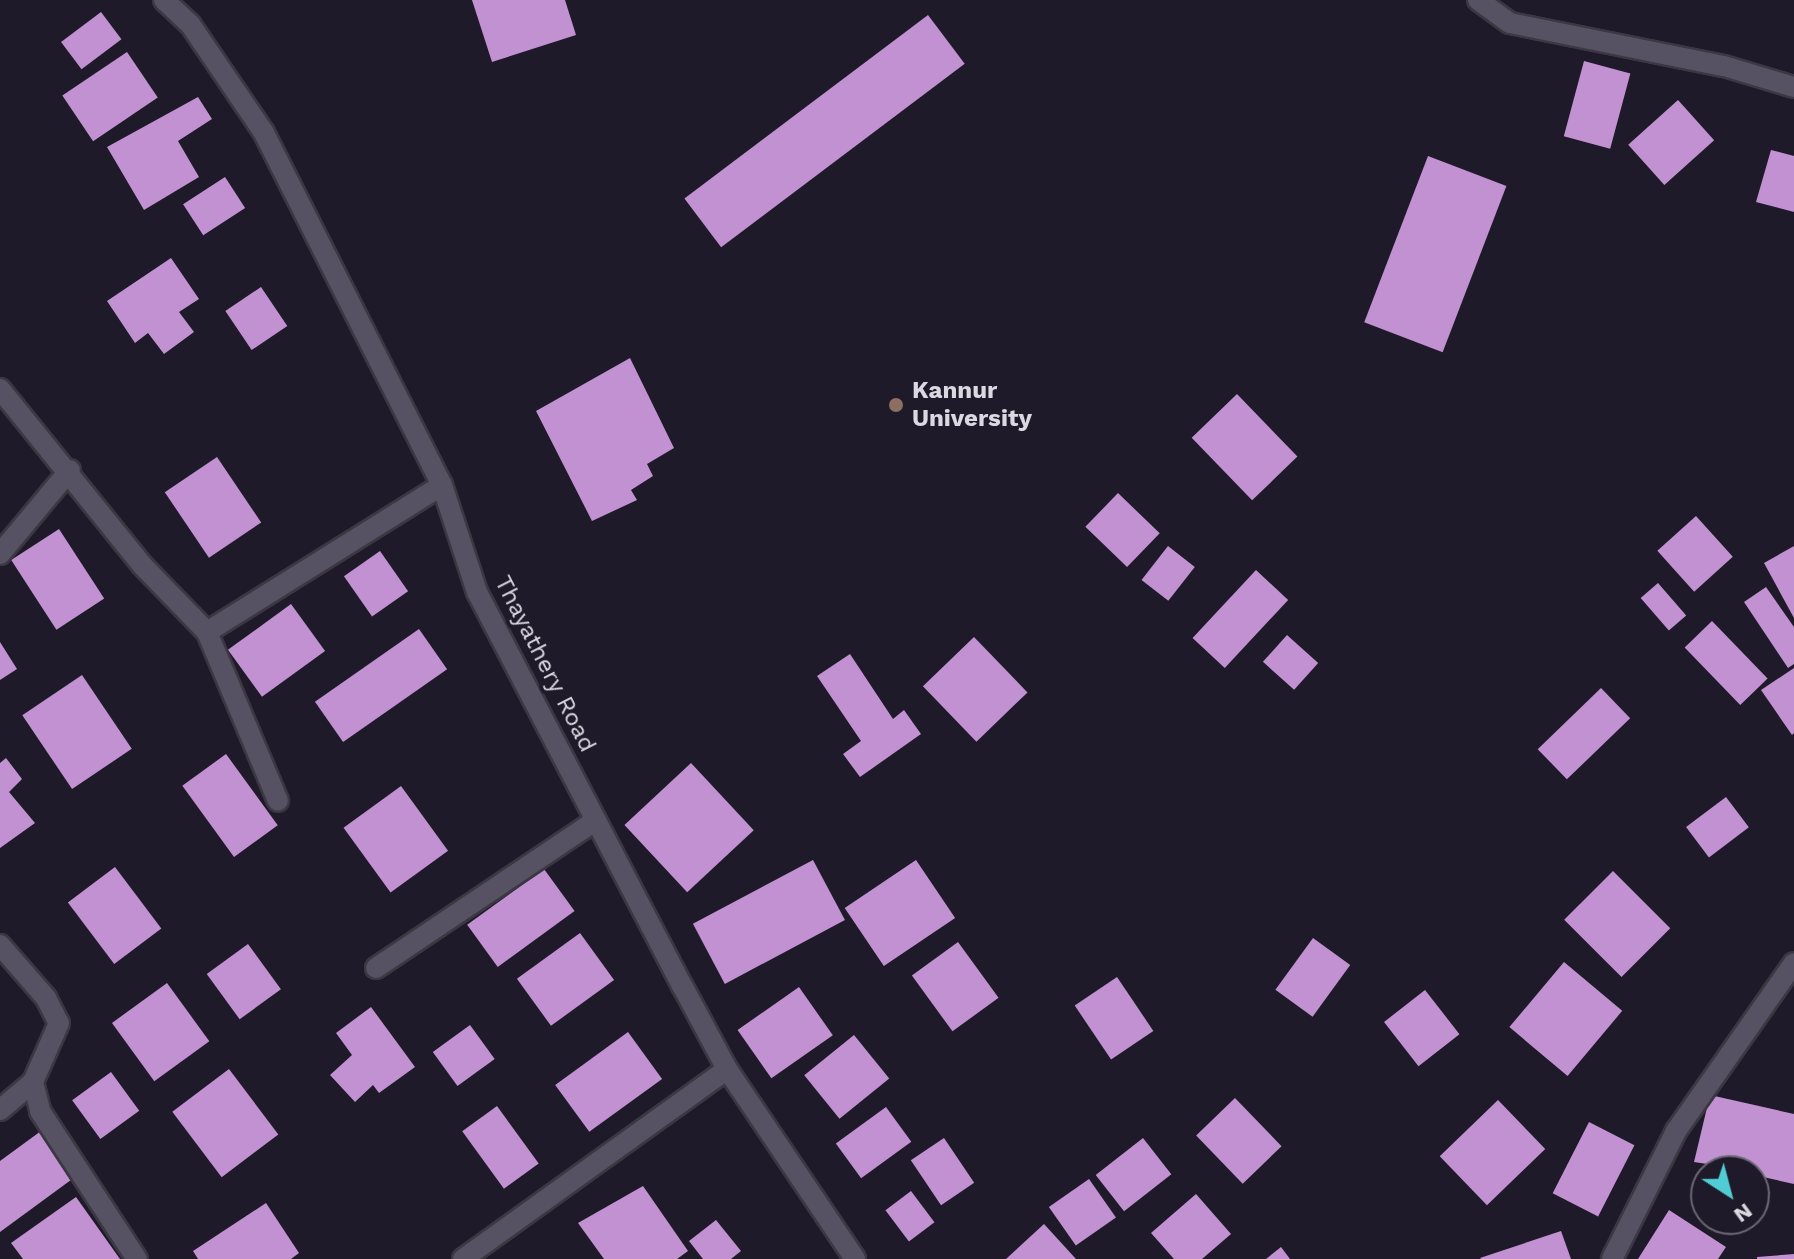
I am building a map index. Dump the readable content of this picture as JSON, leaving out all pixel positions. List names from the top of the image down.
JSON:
{
  "streets": {
    "street": ["Thayathery Road"]
  },
  "places": ["Kannur University"],
  "north": "bottom right"
}
